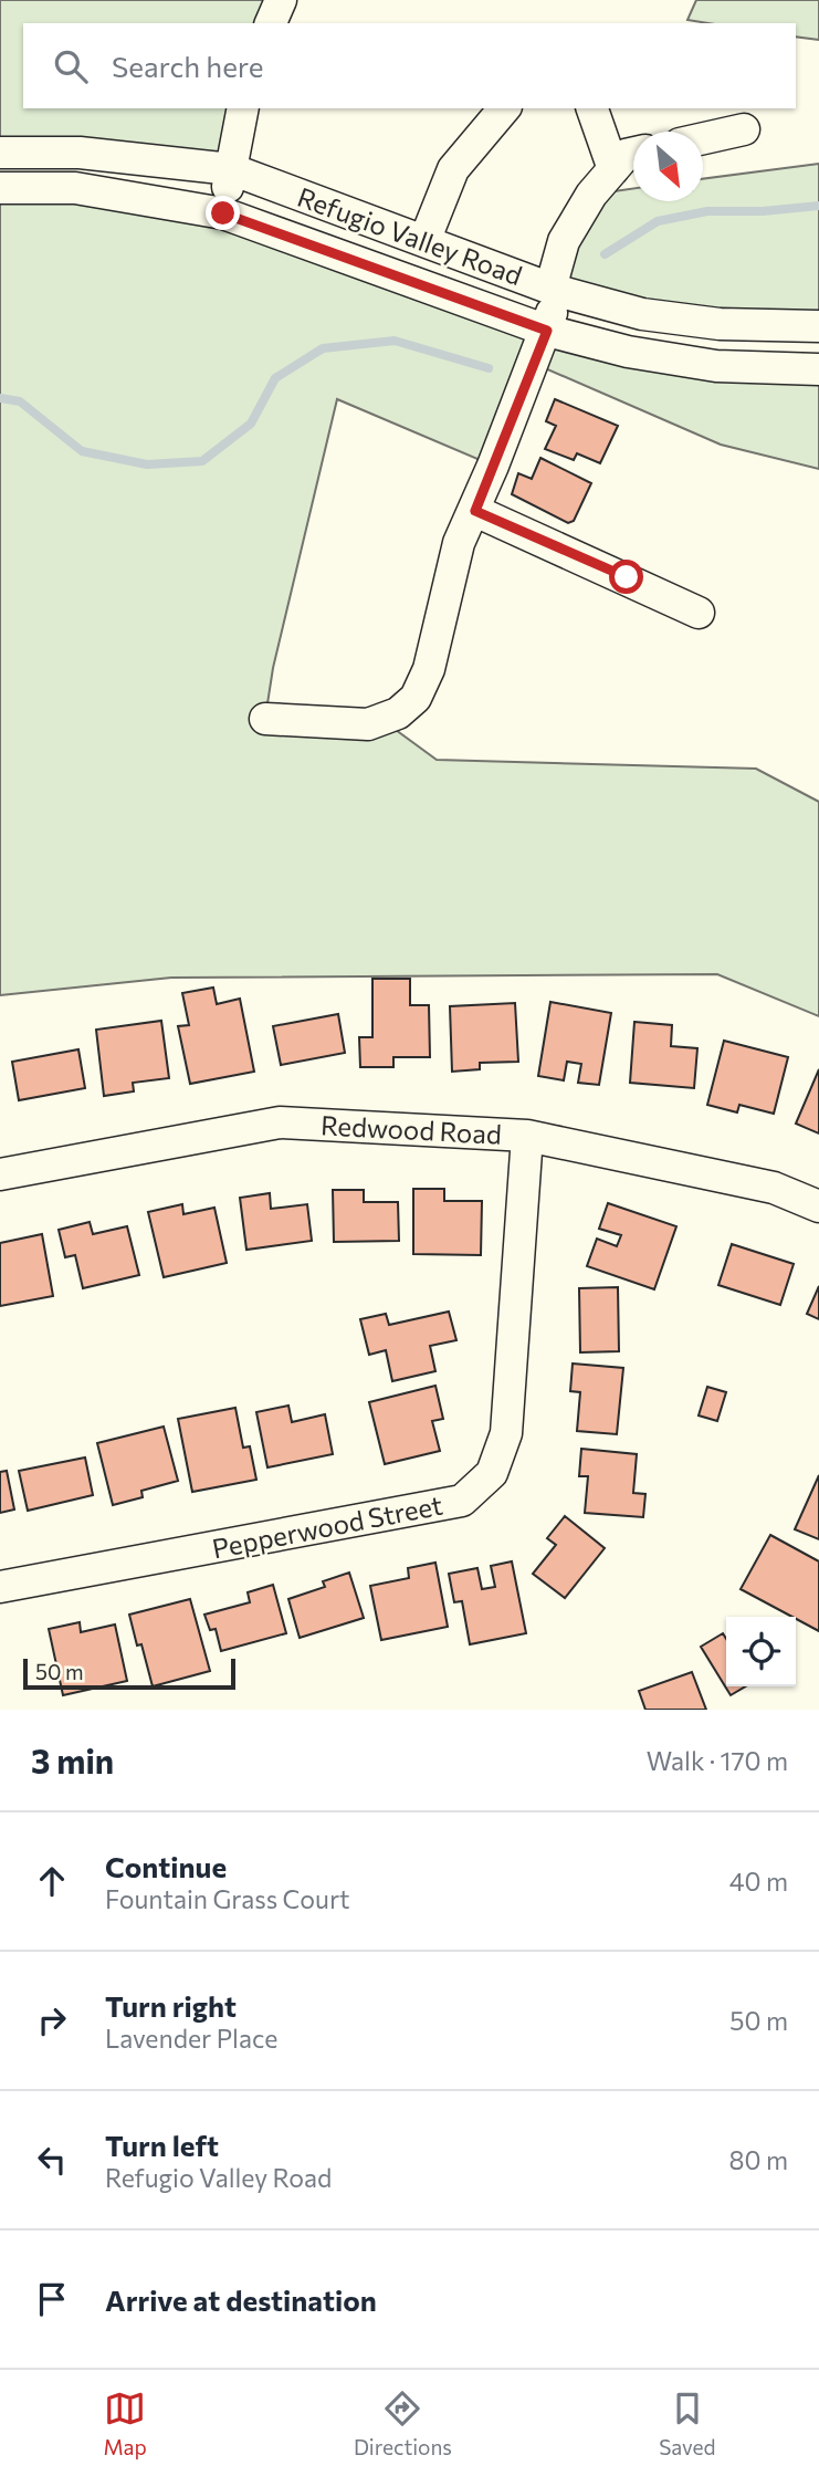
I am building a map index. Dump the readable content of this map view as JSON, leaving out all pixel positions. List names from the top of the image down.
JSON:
{
  "streets": {
    "street": ["Refugio Valley Road", "Redwood Road", "Pepperwood Street"]
  },
  "crossings": [
    ["Redwood Road", "Pepperwood Street"]
  ],
  "scale_bar": "50 m",
  "north": "bottom right",
  "page": {
    "search": "Search here",
    "scale": "50 m",
    "heading": ["3 min", "Walk · 170 m"],
    "list": [
      ["Continue", "Fountain Grass Court", "40 m"],
      ["Turn right", "Lavender Place", "50 m"],
      ["Turn left", "Refugio Valley Road", "80 m"],
      "Arrive at destination"
    ],
    "nav": ["Map", "Directions", "Saved"]
  }
}
